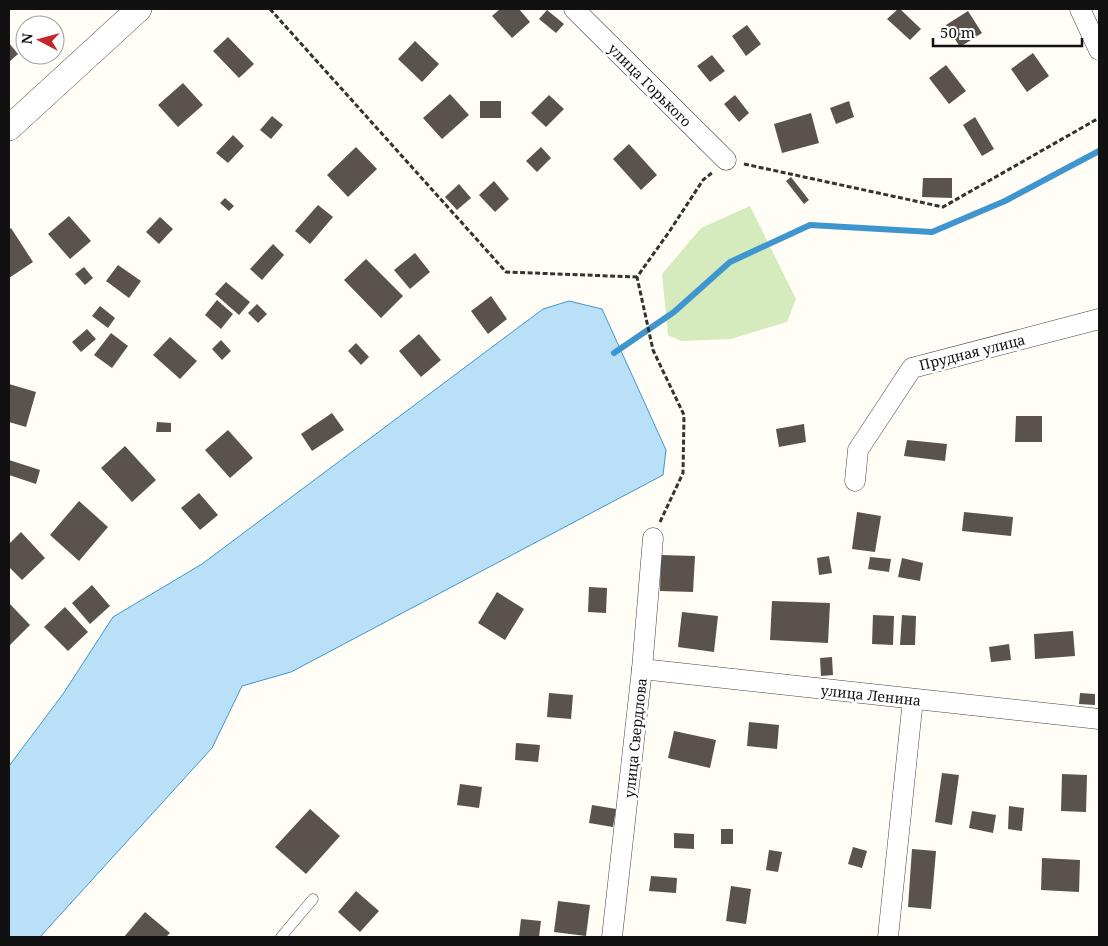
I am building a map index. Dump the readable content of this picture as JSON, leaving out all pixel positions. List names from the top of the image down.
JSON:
{
  "streets": {
    "street": [
      "улица Горького",
      "Прудная улица",
      "улица Ленина",
      "улица Свердлова"
    ]
  },
  "crossings": [
    ["улица Ленина", "улица Свердлова"]
  ],
  "scale_bar": "50 m",
  "north": "left"
}
